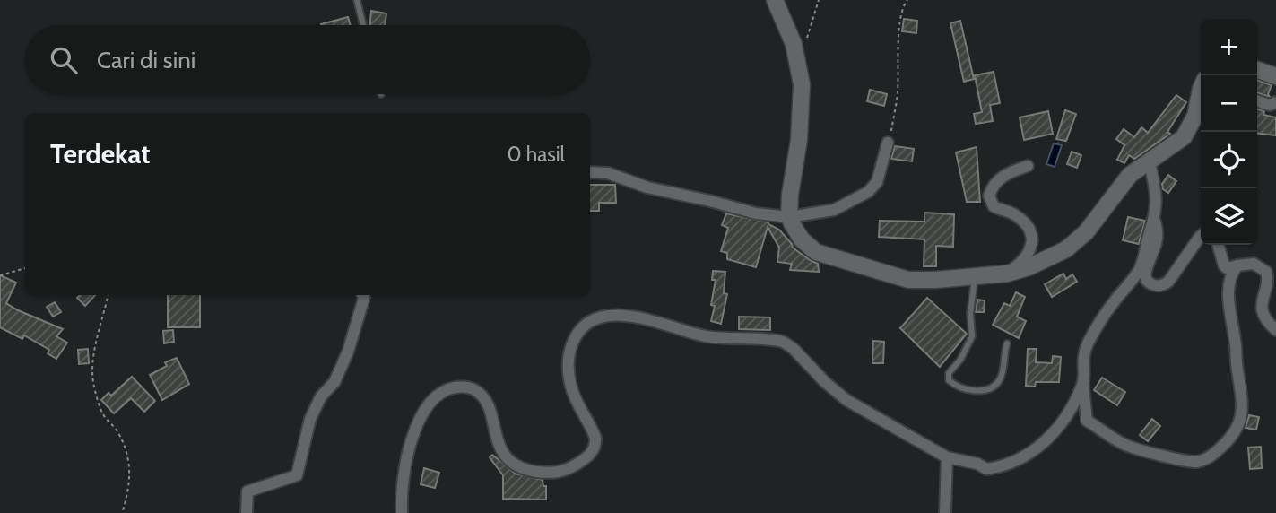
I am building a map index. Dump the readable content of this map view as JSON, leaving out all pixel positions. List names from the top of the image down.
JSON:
{
  "page": {
    "map_buttons": ["+", "−"],
    "search": "Cari di sini",
    "heading": ["Terdekat", "0 hasil"]
  }
}
